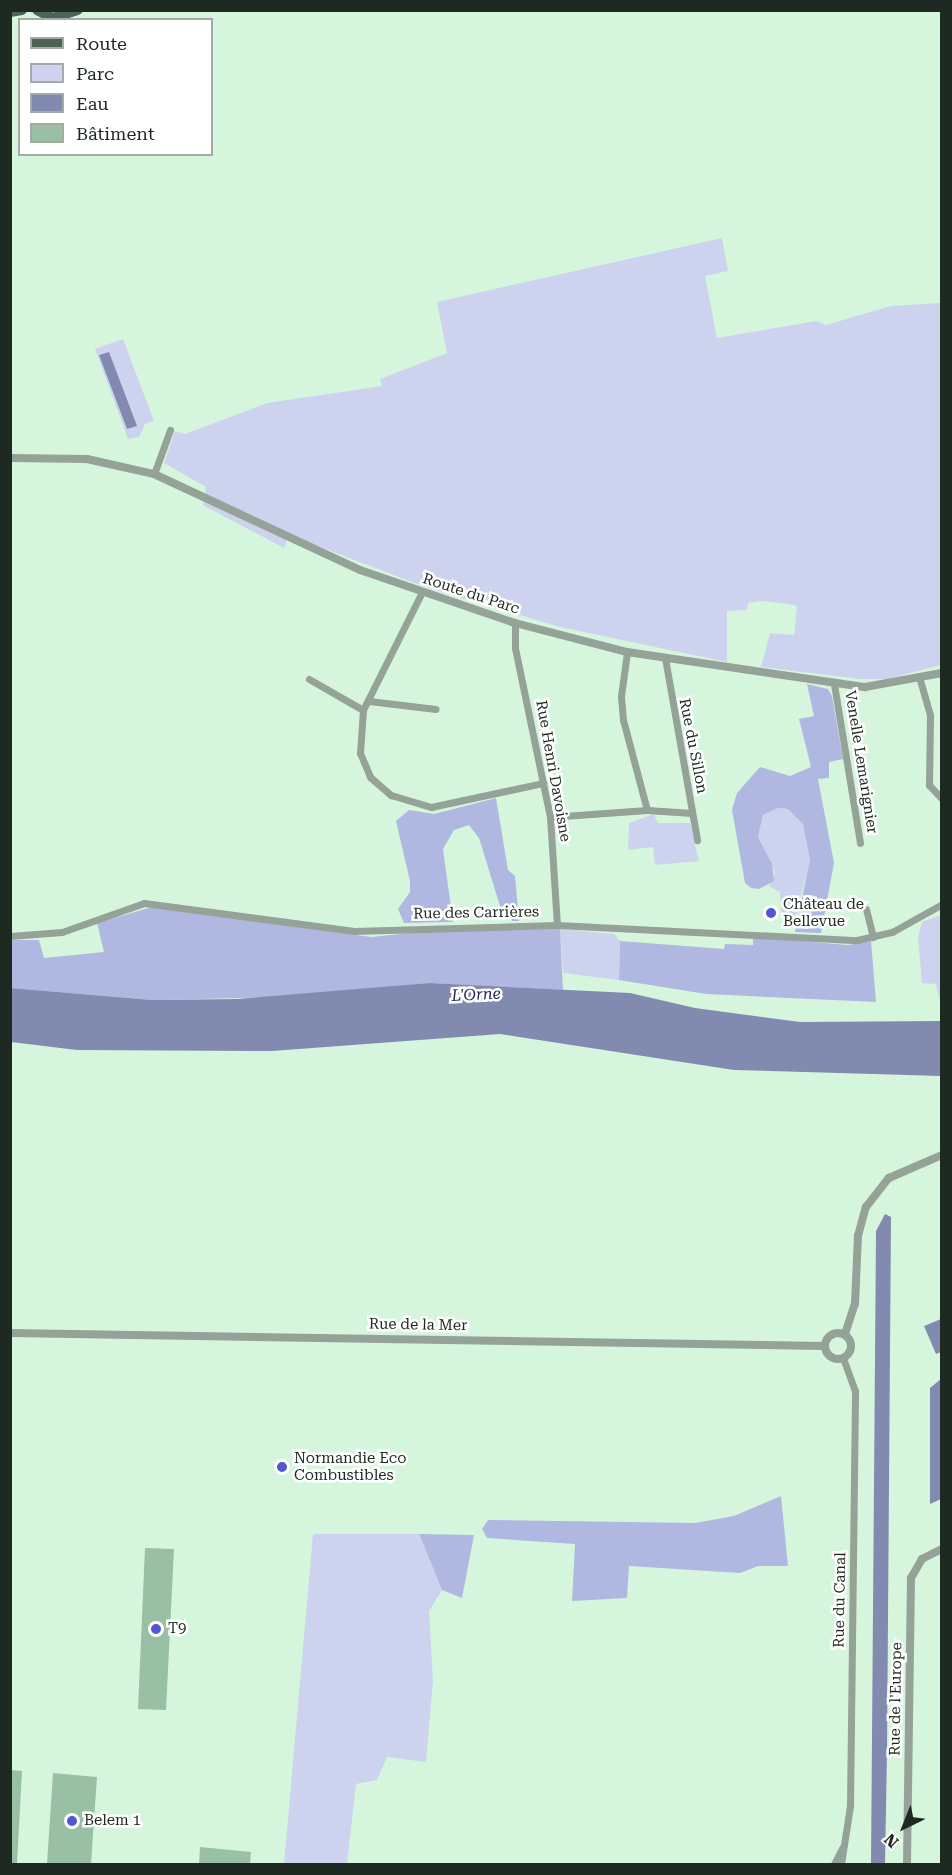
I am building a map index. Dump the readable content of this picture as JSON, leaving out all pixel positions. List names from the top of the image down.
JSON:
{
  "streets": {
    "street": [
      "Route du Parc",
      "Rue du Sillon",
      "Venelle Lemarignier",
      "Rue Henri Davoisne",
      "Rue des Carrières",
      "Rue de la Mer",
      "Rue du Canal",
      "Rue de l'Europe"
    ]
  },
  "crossings": [
    ["Route du Parc", "Rue du Sillon"],
    ["Route du Parc", "Venelle Lemarignier"],
    ["Route du Parc", "Rue Henri Davoisne"],
    ["Rue Henri Davoisne", "Rue des Carrières"],
    ["Rue de la Mer", "Rue du Canal"]
  ],
  "water": ["L'Orne"],
  "places": [
    "Château de Bellevue",
    "Normandie Eco Combustibles",
    "T9",
    "Belem 1"
  ],
  "legend": [
    "Route",
    "Parc",
    "Eau",
    "Bâtiment"
  ],
  "north": "bottom left"
}
